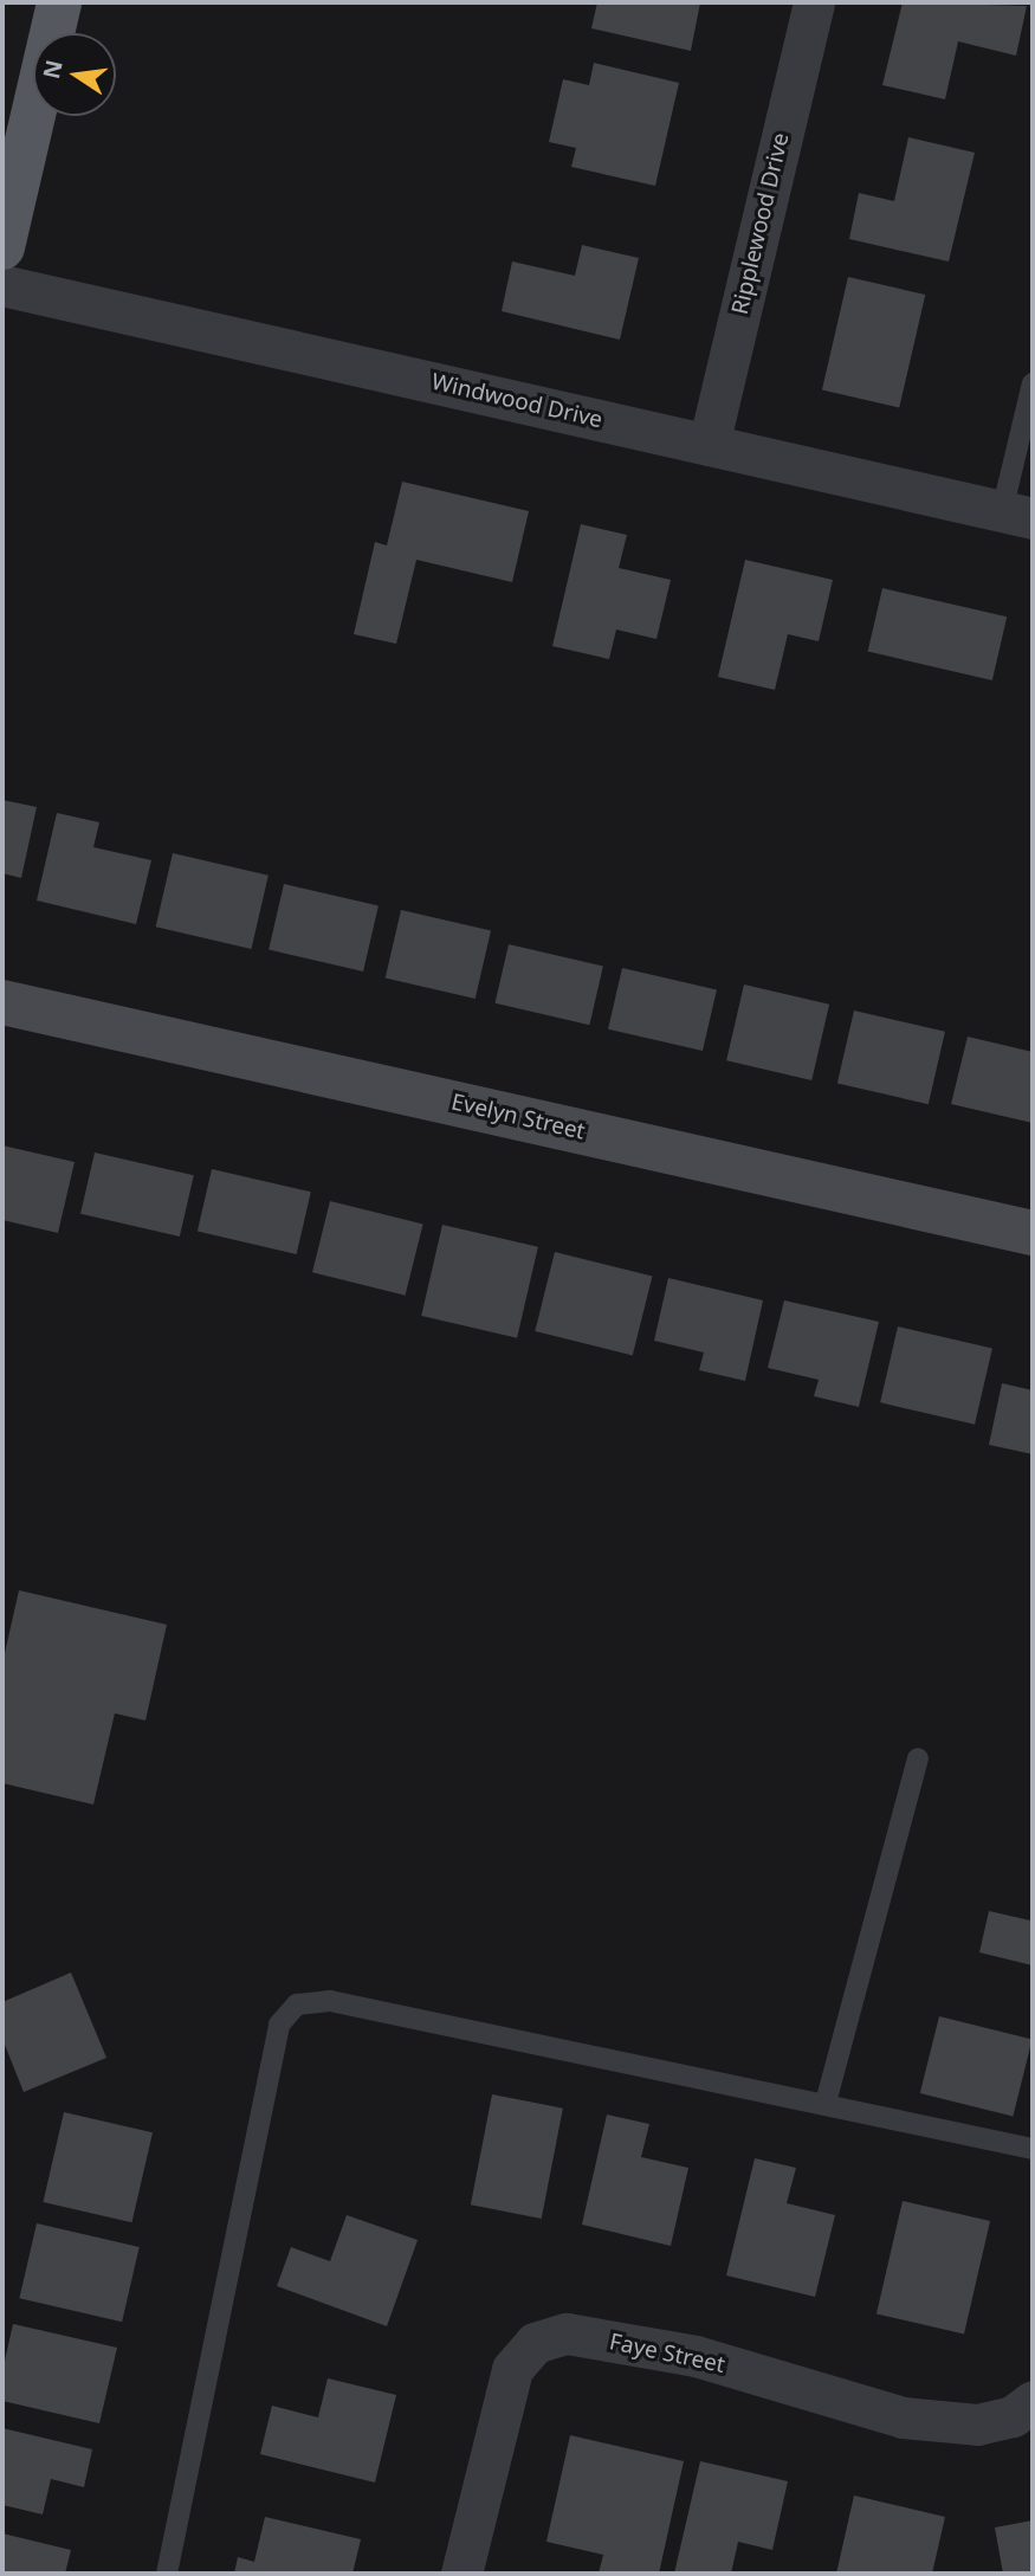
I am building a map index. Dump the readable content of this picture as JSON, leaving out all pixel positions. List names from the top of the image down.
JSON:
{
  "streets": {
    "street": [
      "Ripplewood Drive",
      "Windwood Drive",
      "Evelyn Street",
      "Faye Street"
    ]
  },
  "crossings": [
    ["Ripplewood Drive", "Windwood Drive"]
  ],
  "north": "left"
}
